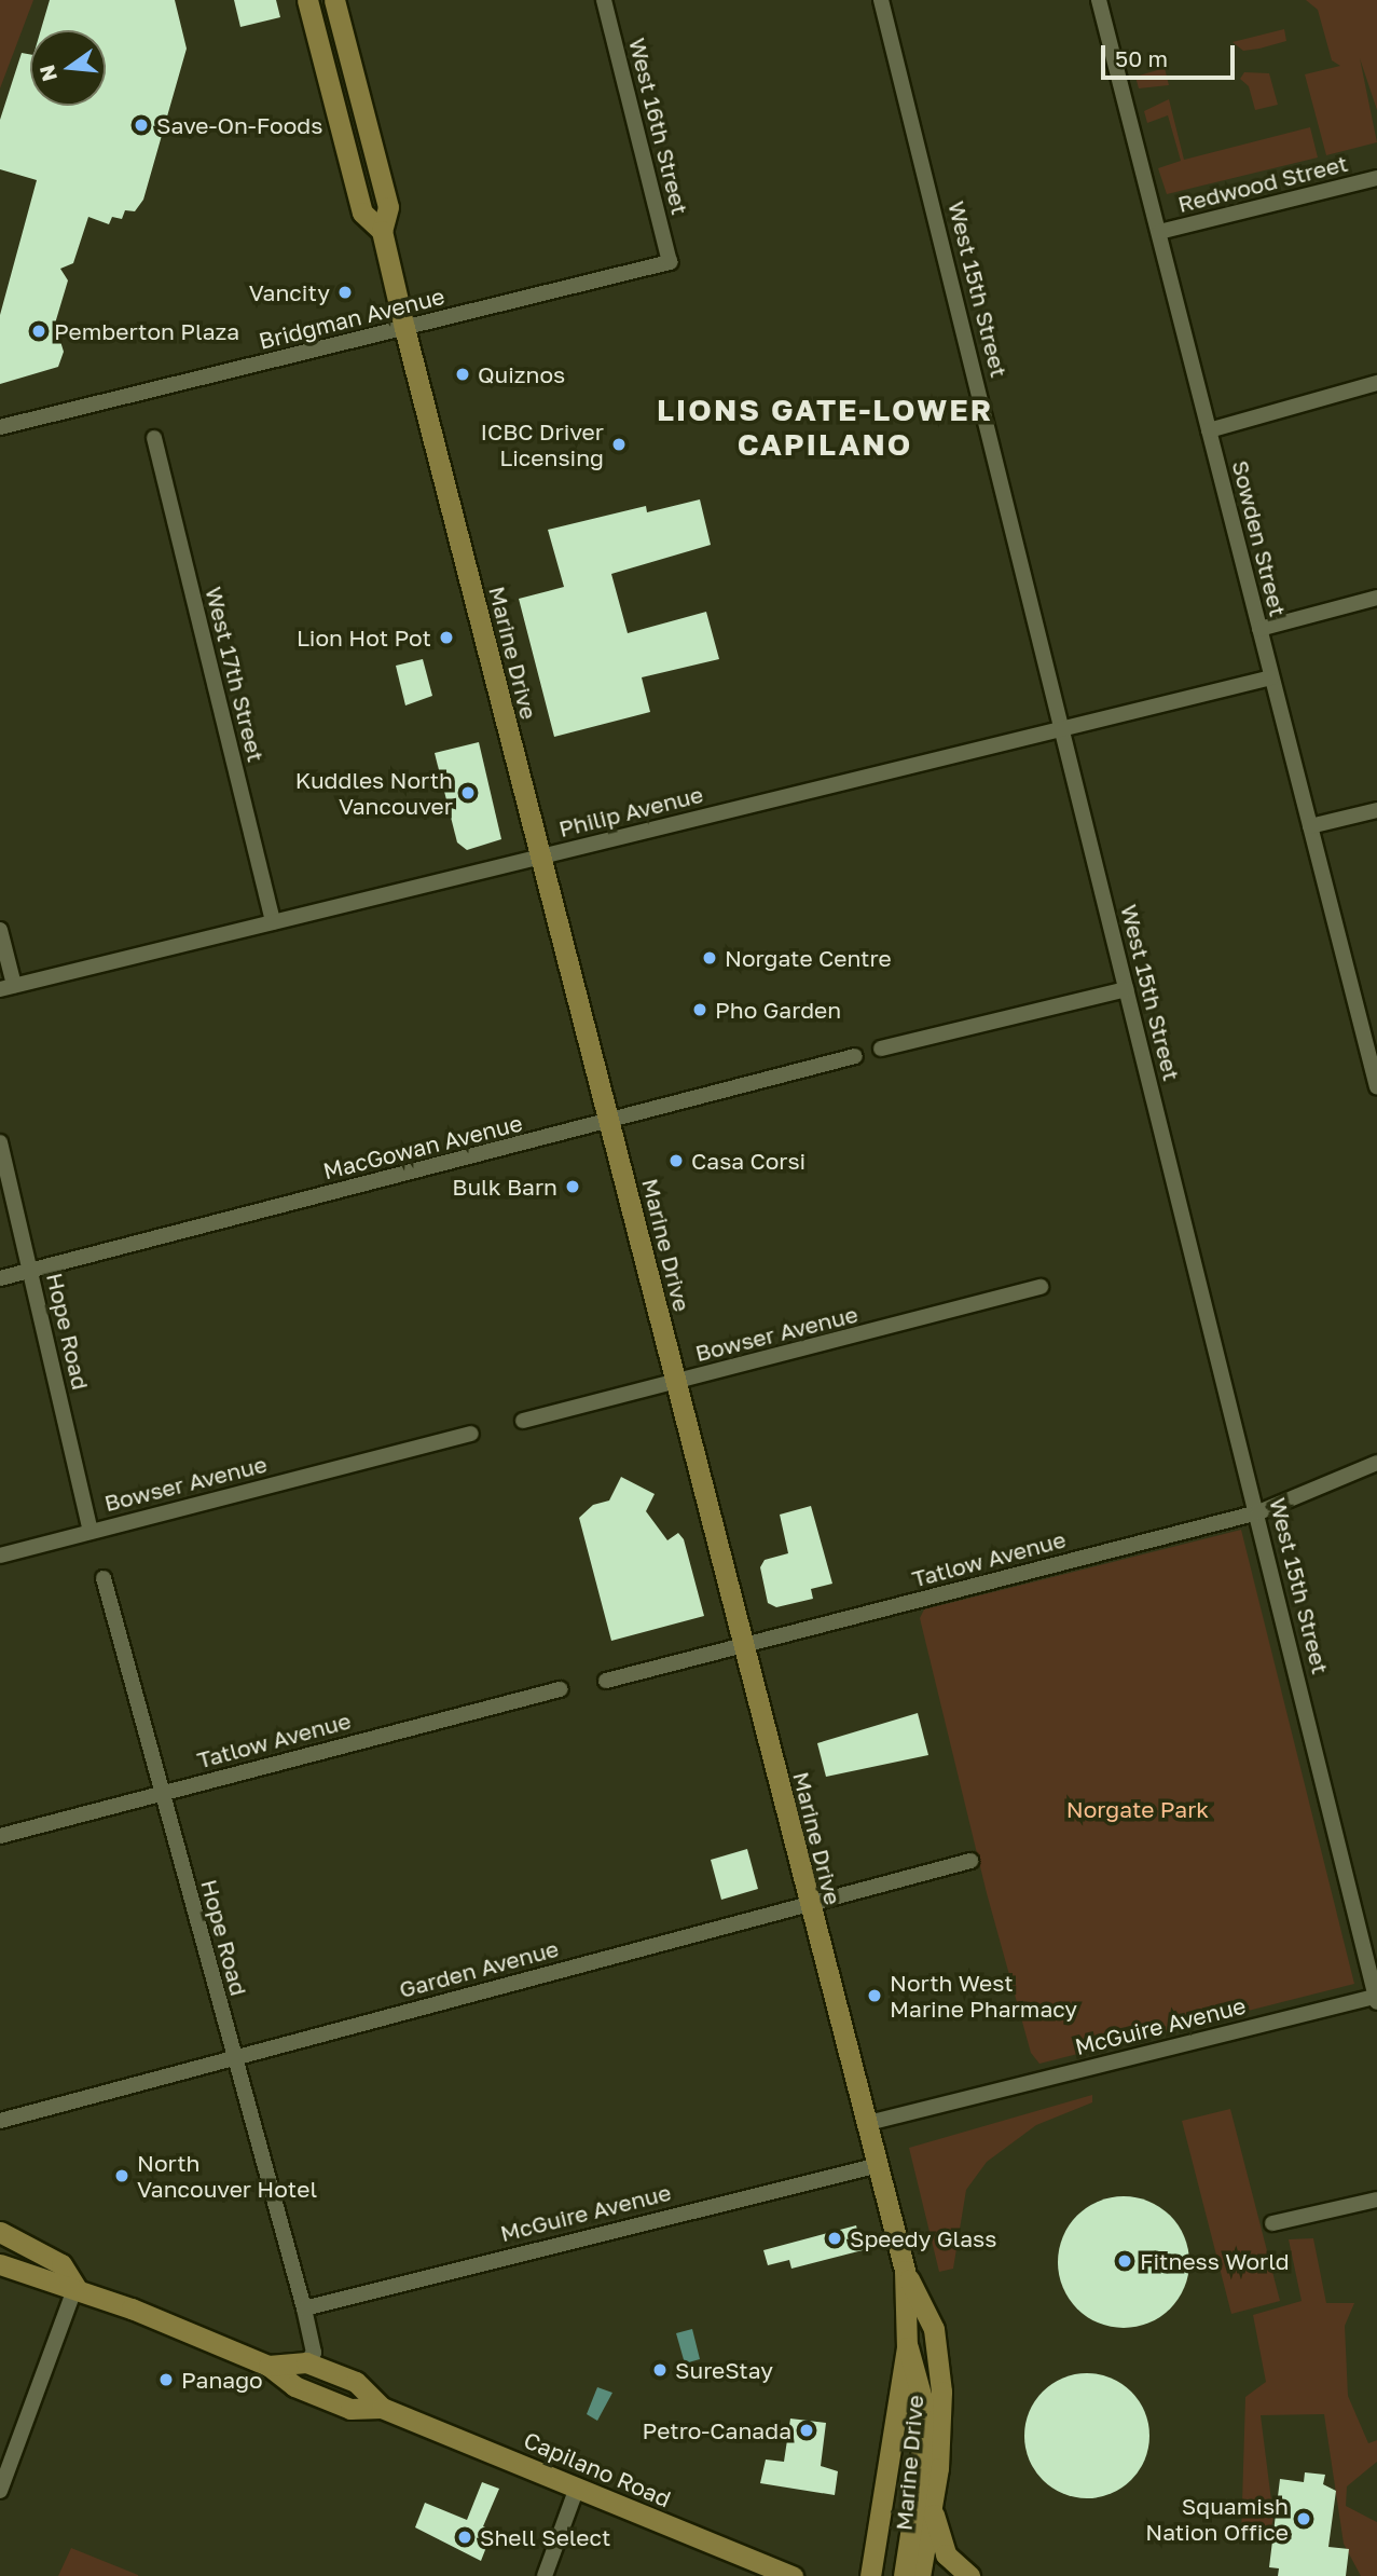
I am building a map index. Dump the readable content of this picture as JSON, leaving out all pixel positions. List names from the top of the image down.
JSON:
{
  "streets": {
    "main road": ["Marine Drive", "Capilano Road"],
    "street": [
      "West 16th Street",
      "Redwood Street",
      "West 15th Street",
      "Bridgman Avenue",
      "Sowden Street",
      "West 17th Street",
      "Philip Avenue",
      "MacGowan Avenue",
      "Hope Road",
      "Bowser Avenue",
      "Tatlow Avenue",
      "Garden Avenue",
      "McGuire Avenue"
    ]
  },
  "crossings": [
    ["West 16th Street", "Bridgman Avenue"],
    ["Redwood Street", "Sowden Street"],
    ["West 15th Street", "Philip Avenue"],
    ["West 15th Street", "Tatlow Avenue"],
    ["West 15th Street", "McGuire Avenue"],
    ["Bridgman Avenue", "Marine Drive"],
    ["Sowden Street", "Philip Avenue"],
    ["Marine Drive", "Philip Avenue"],
    ["Marine Drive", "MacGowan Avenue"],
    ["Marine Drive", "Bowser Avenue"],
    ["Marine Drive", "Tatlow Avenue"],
    ["Marine Drive", "Garden Avenue"],
    ["Marine Drive", "McGuire Avenue"],
    ["West 17th Street", "Philip Avenue"],
    ["MacGowan Avenue", "Hope Road"],
    ["Hope Road", "Bowser Avenue"],
    ["Hope Road", "Tatlow Avenue"],
    ["Hope Road", "Garden Avenue"],
    ["Hope Road", "McGuire Avenue"],
    ["Hope Road", "Capilano Road"]
  ],
  "districts": ["LIONS GATE-LOWER CAPILANO"],
  "parks": ["Norgate Park"],
  "places": [
    "Save-On-Foods",
    "Vancity",
    "Pemberton Plaza",
    "Quiznos",
    "ICBC Driver Licensing",
    "Lion Hot Pot",
    "Kuddles North Vancouver",
    "Norgate Centre",
    "Pho Garden",
    "Casa Corsi",
    "Bulk Barn",
    "North West Marine Pharmacy",
    "North Vancouver Hotel",
    "Speedy Glass",
    "Fitness World",
    "SureStay",
    "Panago",
    "Petro-Canada",
    "Squamish Nation Office",
    "Shell Select"
  ],
  "scale_bar": "50 m",
  "north": "left"
}
